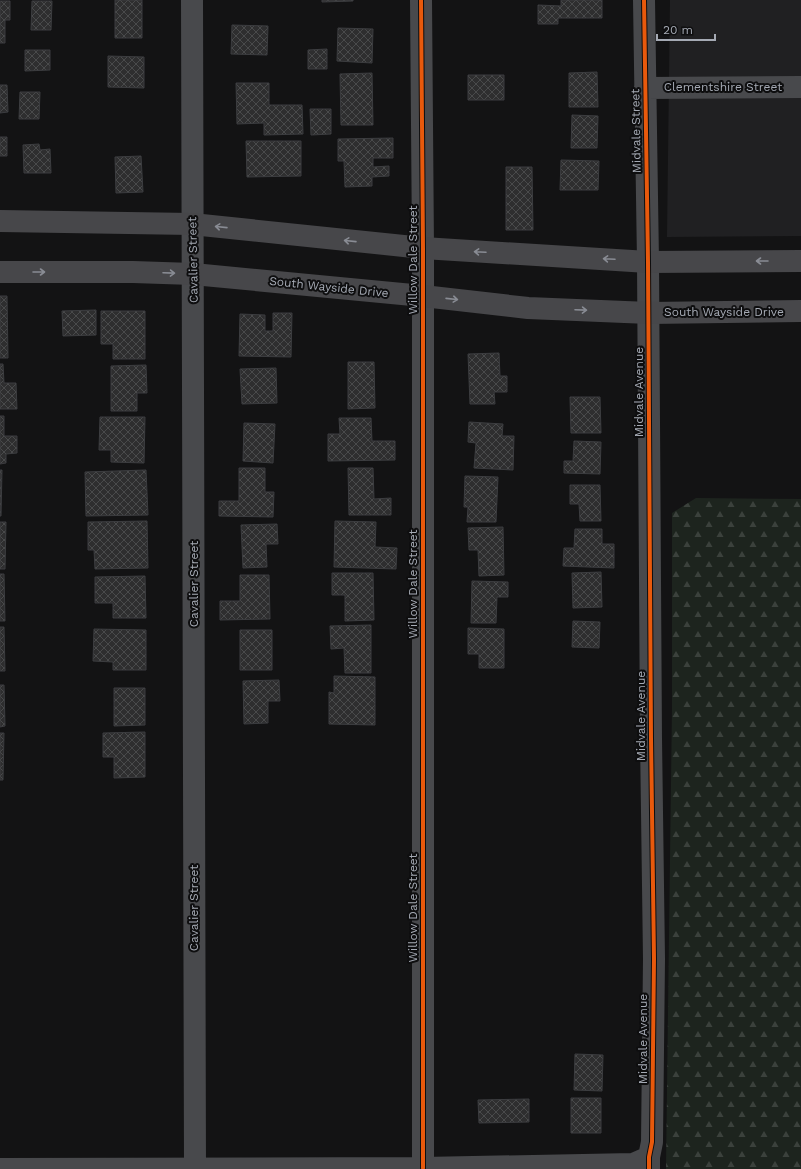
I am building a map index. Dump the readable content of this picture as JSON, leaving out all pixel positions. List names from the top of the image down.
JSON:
{
  "streets": {
    "main road": ["South Wayside Drive"],
    "street": [
      "Clementshire Street",
      "Midvale Street",
      "Cavalier Street",
      "Willow Dale Street",
      "Midvale Avenue"
    ]
  },
  "crossings": [
    ["Clementshire Street", "Midvale Street"],
    ["Midvale Street", "Midvale Avenue"],
    ["Cavalier Street", "South Wayside Drive"],
    ["Willow Dale Street", "South Wayside Drive"],
    ["South Wayside Drive", "Midvale Avenue"]
  ],
  "scale_bar": "20 m"
}
